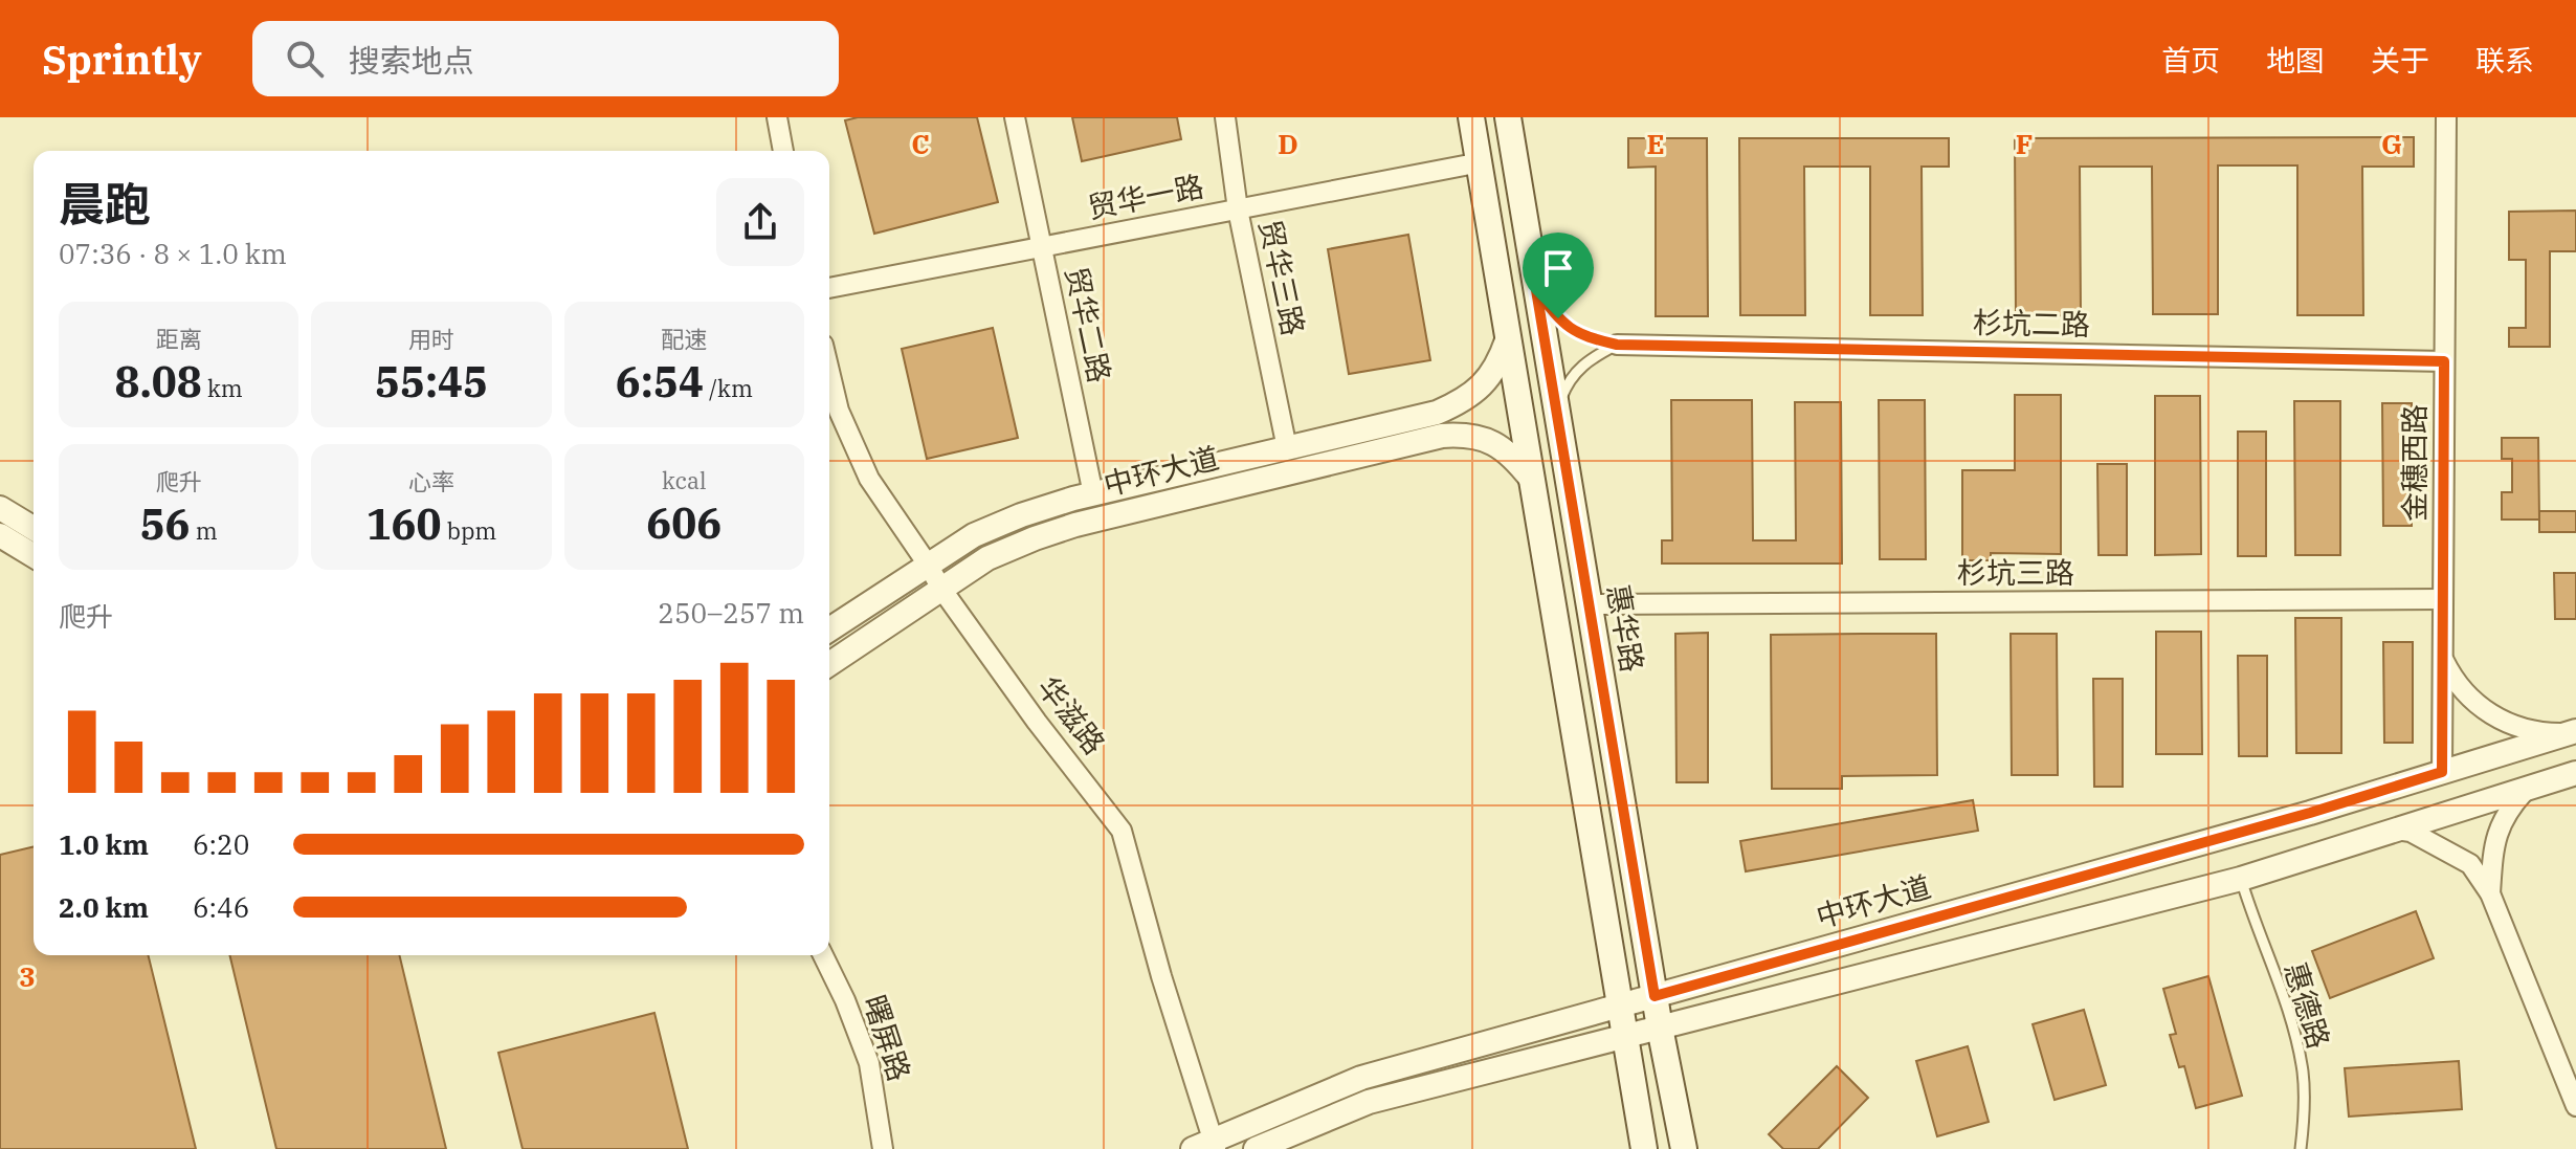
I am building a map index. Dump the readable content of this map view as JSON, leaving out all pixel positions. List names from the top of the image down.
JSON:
{
  "streets": {
    "main road": ["惠华路"],
    "street": [
      "贸华一路",
      "贸华三路",
      "杉坑二路",
      "贸华二路",
      "金穗西路",
      "中环大道",
      "杉坑三路",
      "华滋路",
      "曙屏路"
    ],
    "lane": ["惠德路"]
  },
  "crossings": [
    ["贸华一路", "贸华三路"],
    ["贸华一路", "贸华二路"],
    ["贸华三路", "中环大道"],
    ["杉坑二路", "金穗西路"],
    ["贸华二路", "中环大道"],
    ["金穗西路", "中环大道"],
    ["金穗西路", "杉坑三路"],
    ["中环大道", "惠华路"],
    ["中环大道", "华滋路"],
    ["杉坑三路", "惠华路"]
  ],
  "page": {
    "header": "Sprintly",
    "search": "搜索地点",
    "nav": [
      "首页",
      "地图",
      "关于",
      "联系"
    ],
    "heading": ["晨跑", "07:36 · 8 × 1.0 km"],
    "stats": [
      ["距离", "8.08 km"],
      ["用时", "55:45"],
      ["配速", "6:54 /km"],
      ["爬升", "56 m"],
      ["心率", "160 bpm"],
      ["kcal", "606"]
    ],
    "chart": ["爬升", "250–257 m"],
    "list": [
      {
        "name": "1.0 km",
        "note": "6:20"
      },
      {
        "name": "2.0 km",
        "note": "6:46"
      }
    ]
  },
  "grid": {
    "columns": [
      "C",
      "D",
      "E",
      "F",
      "G"
    ],
    "rows": ["3"]
  }
}
